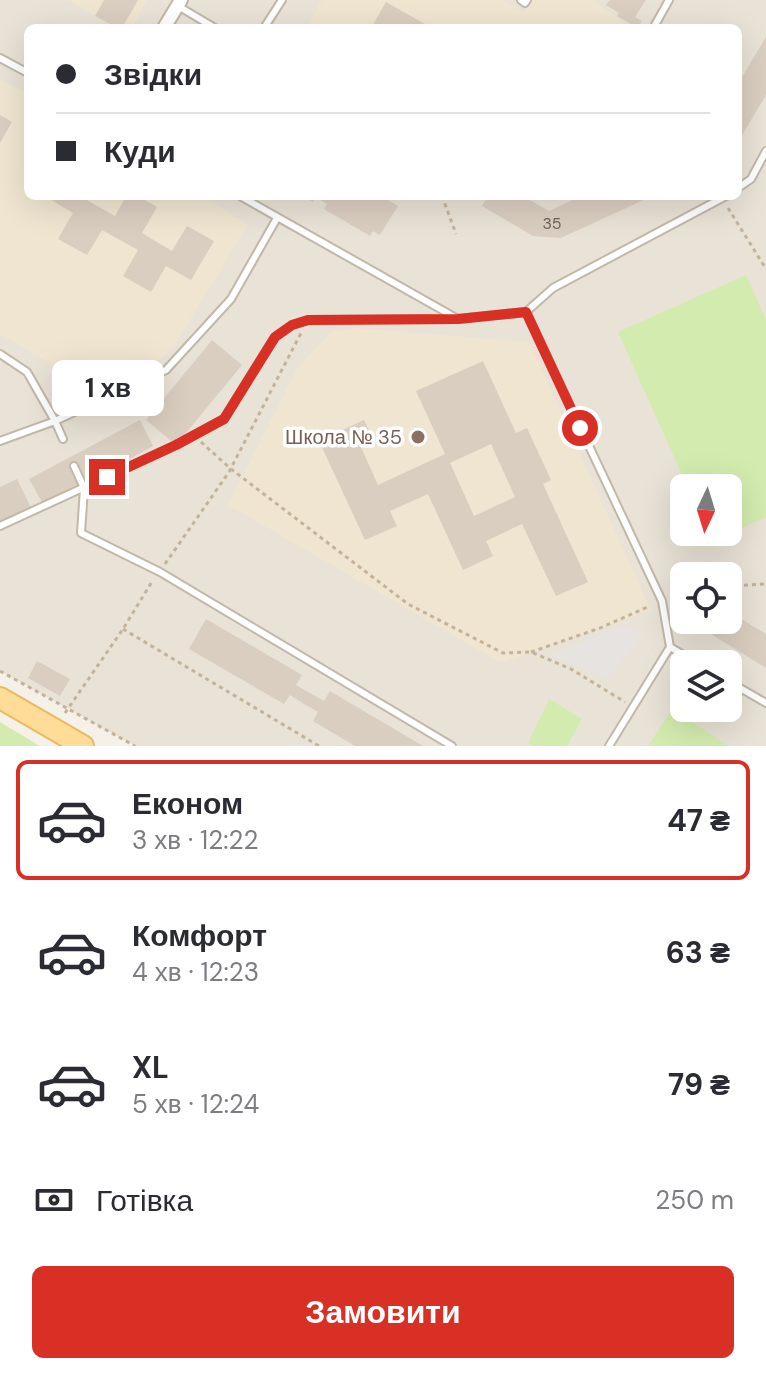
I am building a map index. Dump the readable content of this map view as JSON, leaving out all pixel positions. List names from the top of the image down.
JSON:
{
  "places": ["Школа № 35"],
  "house_numbers": ["35"],
  "north": "bottom",
  "page": {
    "banner": ["Звідки", "Куди"],
    "bubble": "1 хв",
    "list": [
      {
        "name": "Економ",
        "note": "3 хв · 12:22",
        "value": "47 ₴"
      },
      {
        "name": "Комфорт",
        "note": "4 хв · 12:23",
        "value": "63 ₴"
      },
      {
        "name": "XL",
        "note": "5 хв · 12:24",
        "value": "79 ₴"
      }
    ],
    "pay": ["Готівка", "250 m"],
    "buttons": "Замовити"
  }
}
